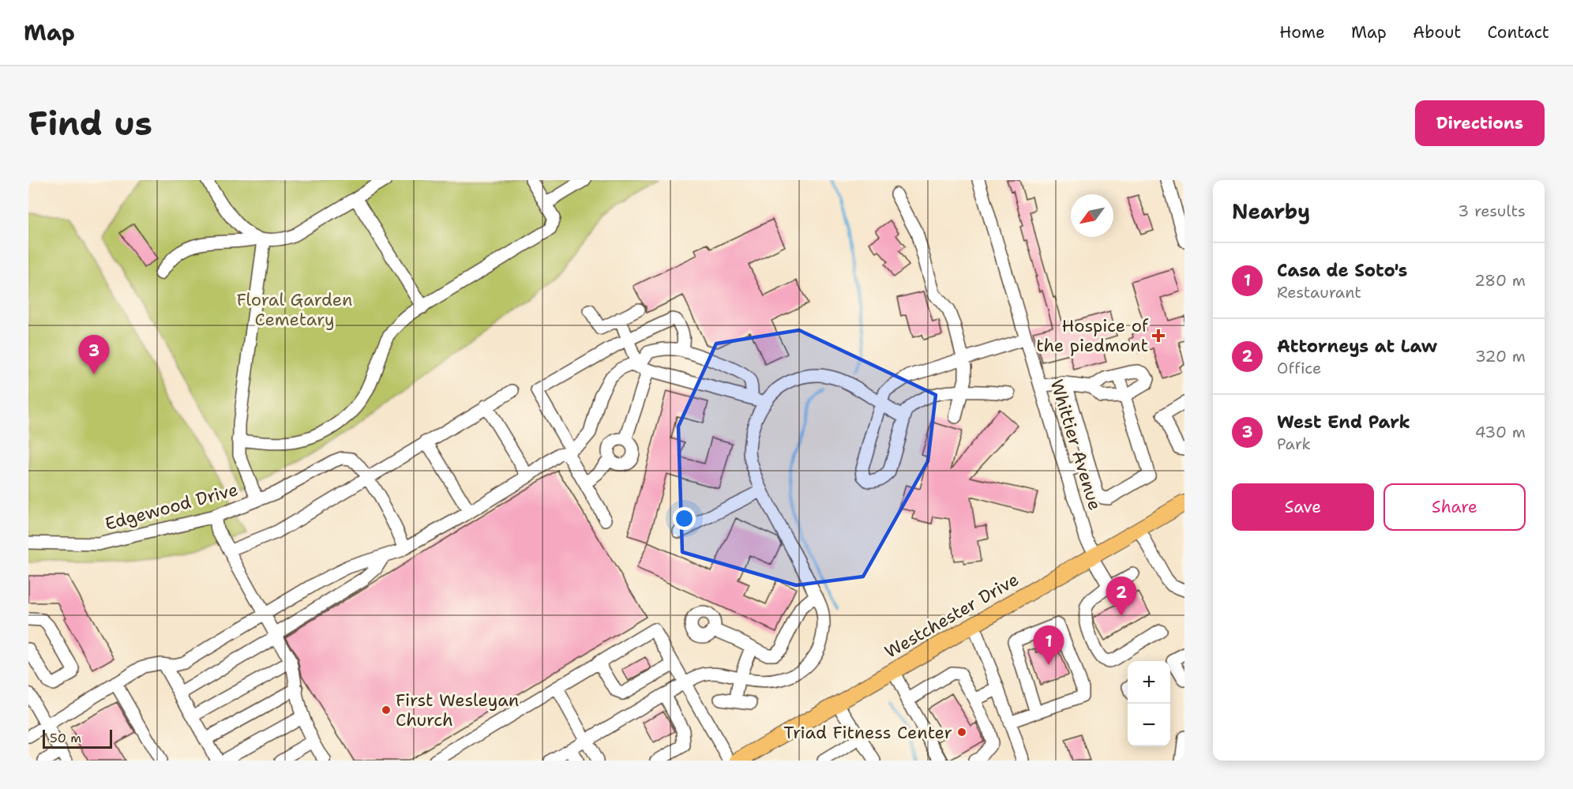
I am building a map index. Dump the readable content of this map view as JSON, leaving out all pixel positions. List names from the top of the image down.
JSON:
{
  "streets": {
    "main road": ["Westchester Drive"],
    "street": ["Whittier Avenue", "Edgewood Drive"]
  },
  "crossings": [
    ["Whittier Avenue", "Westchester Drive"]
  ],
  "parks": ["Floral Garden Cemetary"],
  "places": {
    "health": ["Hospice of the piedmont"],
    "other": ["First Wesleyan Church", "Triad Fitness Center"]
  },
  "scale_bar": "50 m",
  "north": "bottom left",
  "page": {
    "header": "Map",
    "nav": [
      "Home",
      "Map",
      "About",
      "Contact"
    ],
    "buttons": [
      "Directions",
      ["Save", "Share"]
    ],
    "title": "Find us",
    "heading": ["Nearby", "3 results"],
    "list": [
      {
        "mark": "1",
        "name": "Casa de Soto's",
        "note": "Restaurant",
        "value": "280 m"
      },
      {
        "mark": "2",
        "name": "Attorneys at Law",
        "note": "Office",
        "value": "320 m"
      },
      {
        "mark": "3",
        "name": "West End Park",
        "note": "Park",
        "value": "430 m"
      }
    ],
    "pins": ["3", "2", "1"],
    "map_buttons": ["+", "−"],
    "scale": "50 m"
  }
}
